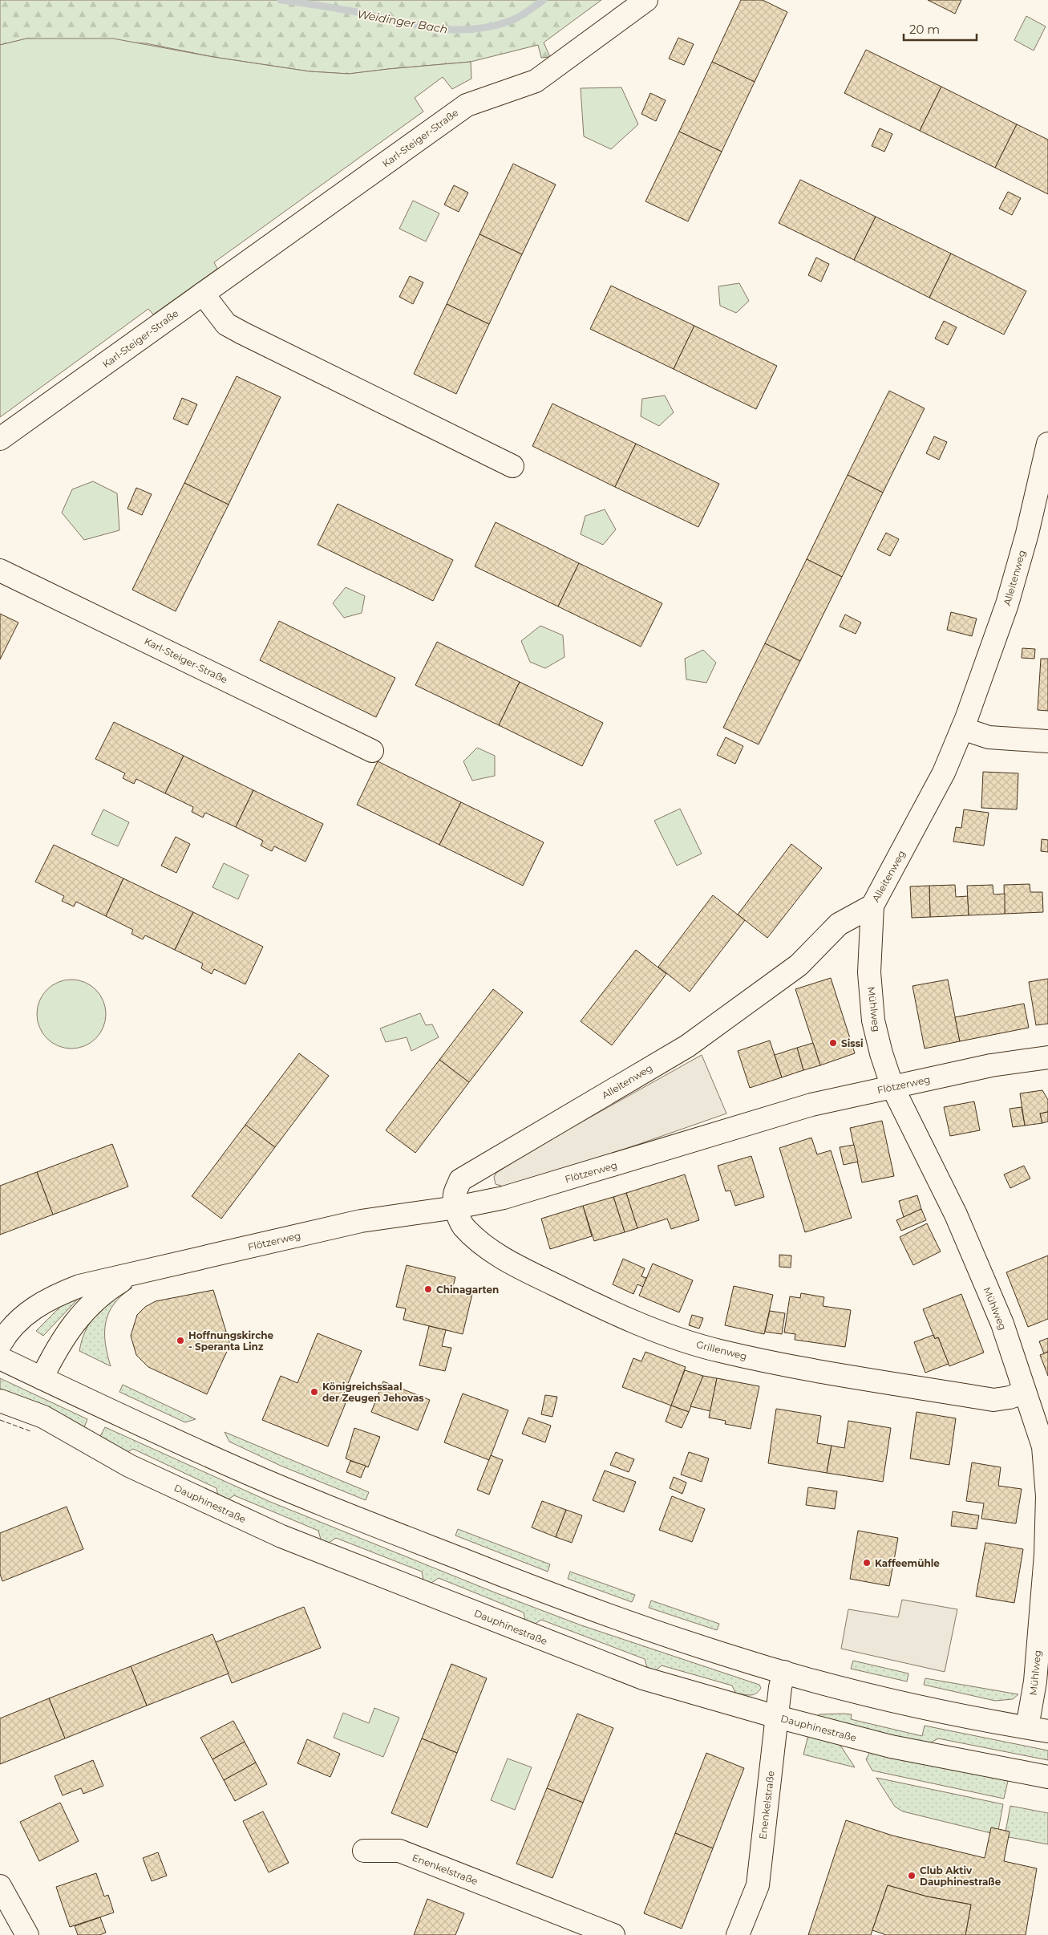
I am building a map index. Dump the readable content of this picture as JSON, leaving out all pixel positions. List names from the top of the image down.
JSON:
{
  "streets": {
    "street": [
      "Karl-Steiger-Straße",
      "Alleitenweg",
      "Mühlweg",
      "Flötzerweg",
      "Grillenweg",
      "Dauphinestraße",
      "Enenkelstraße"
    ]
  },
  "crossings": [
    ["Alleitenweg", "Mühlweg"],
    ["Alleitenweg", "Flötzerweg"],
    ["Alleitenweg", "Grillenweg"],
    ["Mühlweg", "Flötzerweg"],
    ["Mühlweg", "Grillenweg"],
    ["Flötzerweg", "Grillenweg"],
    ["Dauphinestraße", "Enenkelstraße"]
  ],
  "water": ["Weidinger Bach"],
  "places": [
    "Sissi",
    "Chinagarten",
    "Hoffnungskirche - Speranta Linz",
    "Königreichssaal der Zeugen Jehovas",
    "Kaffeemühle",
    "Club Aktiv Dauphinestraße"
  ],
  "scale_bar": "20 m"
}
